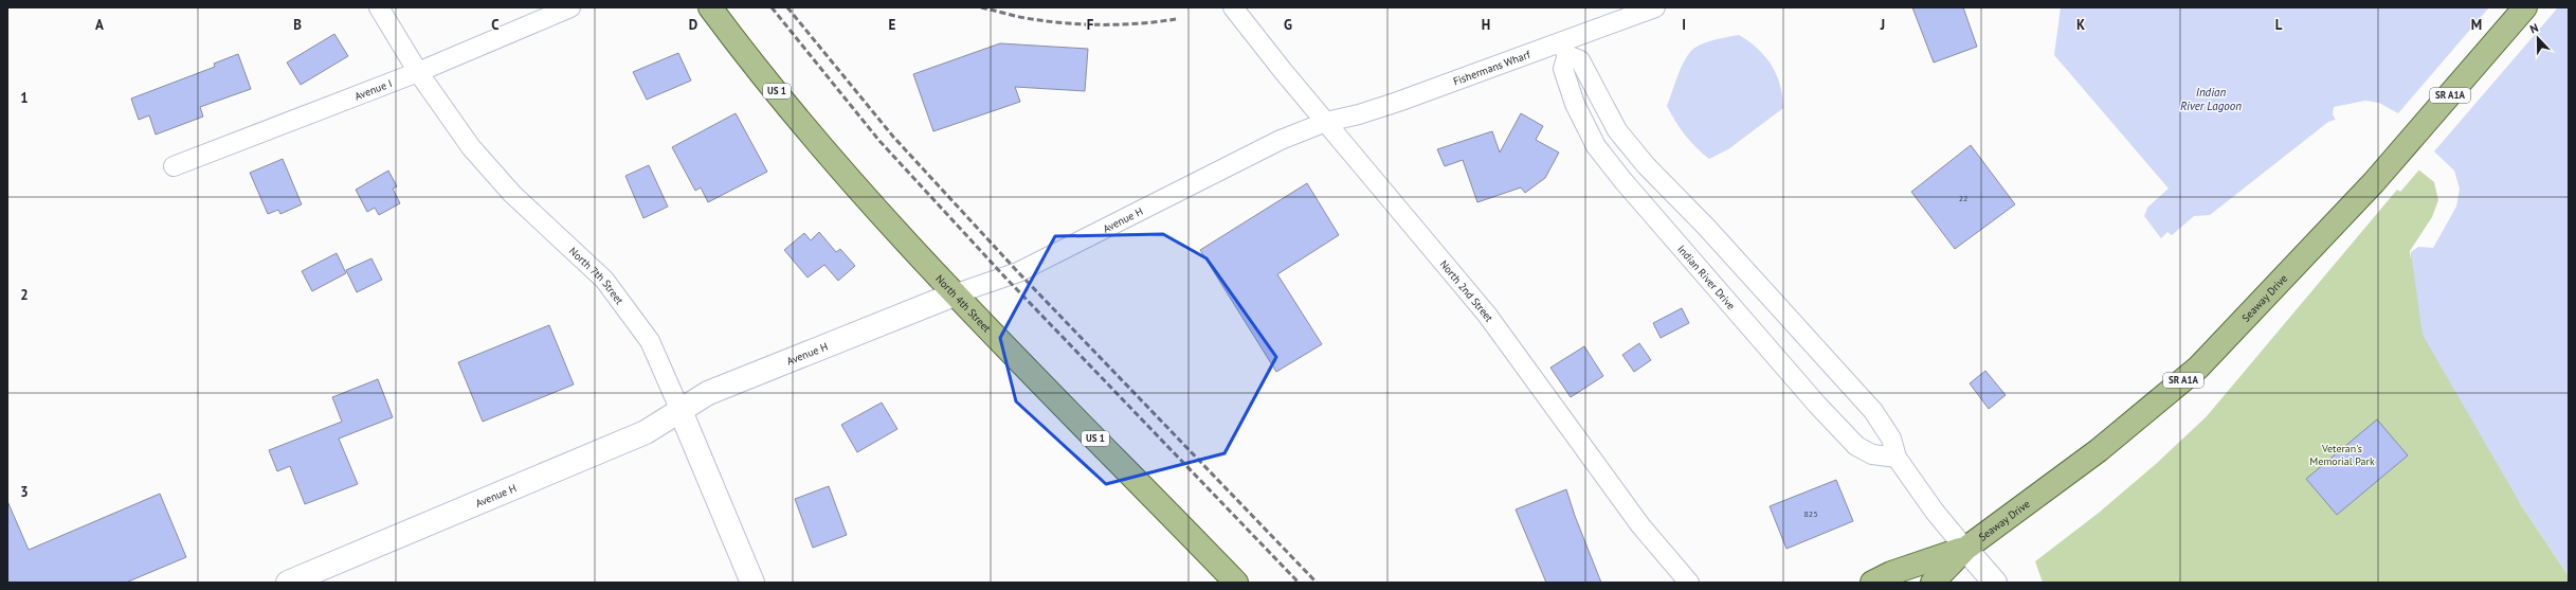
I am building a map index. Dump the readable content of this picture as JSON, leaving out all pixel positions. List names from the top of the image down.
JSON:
{
  "streets": {
    "main road": [
      "US 1",
      "SR A1A",
      "Seaway Drive",
      "North 4th Street"
    ],
    "street": [
      "Fishermans Wharf",
      "Avenue I",
      "Avenue H",
      "North 7th Street",
      "Indian River Drive",
      "North 2nd Street"
    ]
  },
  "crossings": [
    ["Fishermans Wharf", "Avenue H"],
    ["Fishermans Wharf", "Indian River Drive"],
    ["Fishermans Wharf", "North 2nd Street"],
    ["Avenue I", "North 7th Street"],
    ["Avenue H", "North 7th Street"],
    ["Avenue H", "North 2nd Street"],
    ["Avenue H", "North 4th Street"]
  ],
  "water": ["Indian River Lagoon"],
  "parks": ["Veteran's Memorial Park"],
  "house_numbers": ["22", "825"],
  "north": "top",
  "grid": {
    "columns": [
      "A",
      "B",
      "C",
      "D",
      "E",
      "F",
      "G",
      "H",
      "I",
      "J",
      "K",
      "L",
      "M"
    ],
    "rows": ["1", "2", "3"]
  }
}
